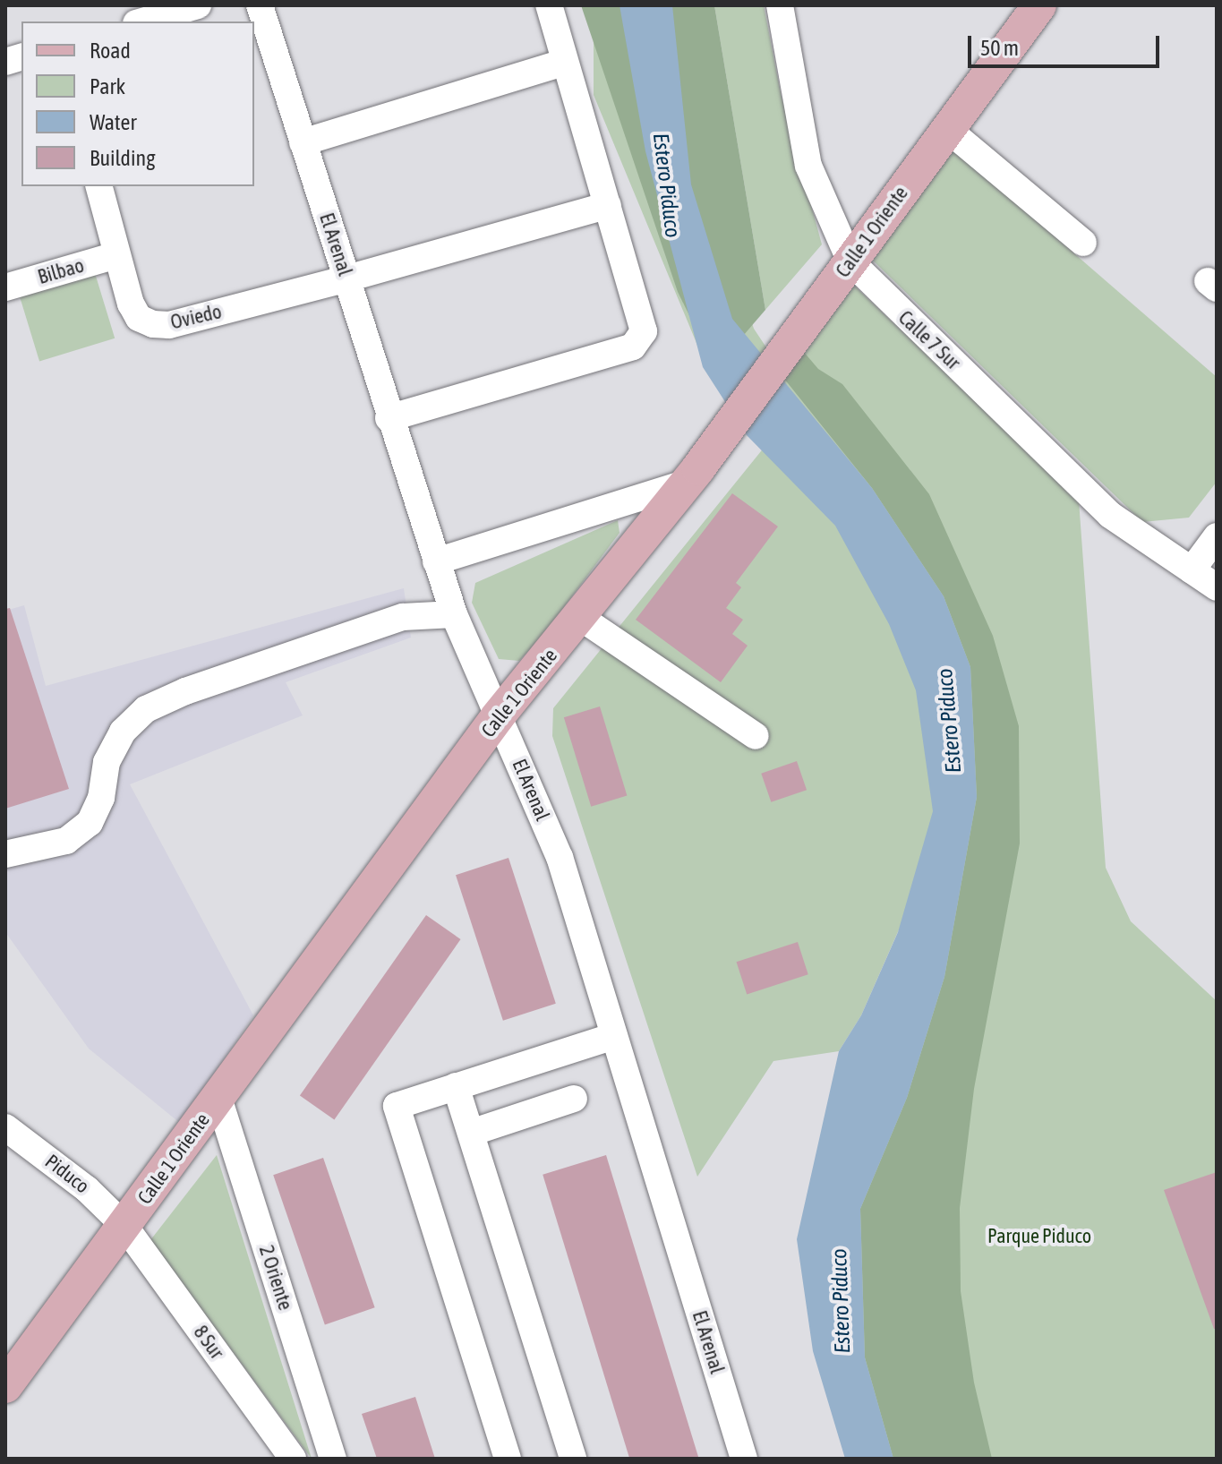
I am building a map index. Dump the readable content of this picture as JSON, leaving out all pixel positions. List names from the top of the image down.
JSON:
{
  "streets": {
    "main road": ["Calle 1 Oriente"],
    "street": [
      "El Arenal",
      "Bilbao",
      "Oviedo",
      "Calle 7 Sur",
      "Piduco",
      "2 Oriente",
      "8 Sur"
    ]
  },
  "crossings": [
    ["Calle 1 Oriente", "El Arenal"],
    ["Calle 1 Oriente", "Calle 7 Sur"],
    ["Calle 1 Oriente", "Piduco"],
    ["Calle 1 Oriente", "2 Oriente"],
    ["Calle 1 Oriente", "8 Sur"],
    ["El Arenal", "Oviedo"],
    ["Bilbao", "Oviedo"],
    ["Piduco", "8 Sur"]
  ],
  "water": ["Estero Piduco"],
  "parks": ["Parque Piduco"],
  "legend": [
    "Road",
    "Park",
    "Water",
    "Building"
  ],
  "scale_bar": "50 m"
}
